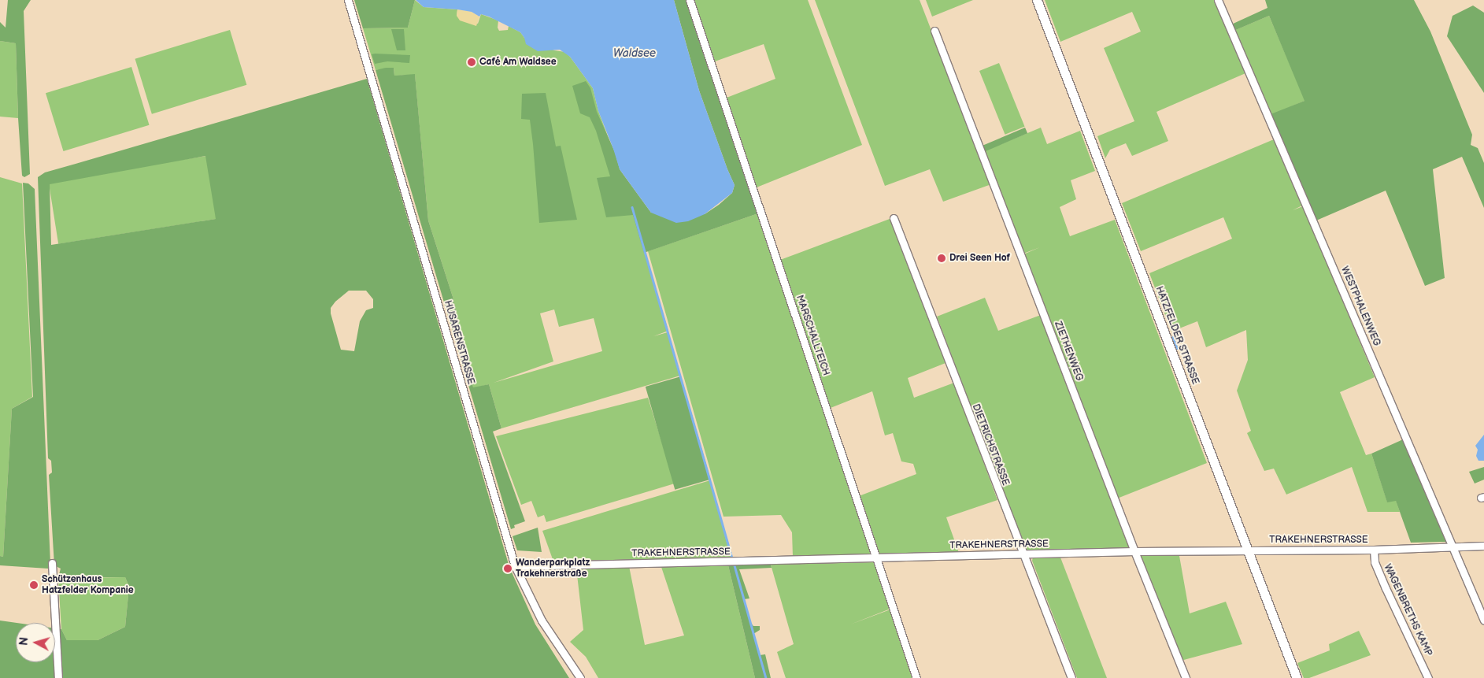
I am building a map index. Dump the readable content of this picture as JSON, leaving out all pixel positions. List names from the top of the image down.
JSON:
{
  "streets": {
    "street": [
      "WESTPHALENWEG",
      "MARSCHALLTEICH",
      "HATZFELDER STRASSE",
      "HUSARENSTRASSE",
      "ZIETHENWEG",
      "DIETRICHSTRASSE",
      "TRAKEHNERSTRASSE",
      "WAGENBRETHS KAMP"
    ]
  },
  "crossings": [
    ["WESTPHALENWEG", "TRAKEHNERSTRASSE"],
    ["MARSCHALLTEICH", "TRAKEHNERSTRASSE"],
    ["HATZFELDER STRASSE", "TRAKEHNERSTRASSE"],
    ["HUSARENSTRASSE", "TRAKEHNERSTRASSE"],
    ["ZIETHENWEG", "TRAKEHNERSTRASSE"],
    ["DIETRICHSTRASSE", "TRAKEHNERSTRASSE"],
    ["TRAKEHNERSTRASSE", "WAGENBRETHS KAMP"]
  ],
  "water": ["Waldsee"],
  "places": [
    "Café Am Waldsee",
    "Drei Seen Hof",
    "Wanderparkplatz Trakehnerstraße",
    "Schützenhaus Hatzfelder Kompanie"
  ],
  "north": "left"
}
